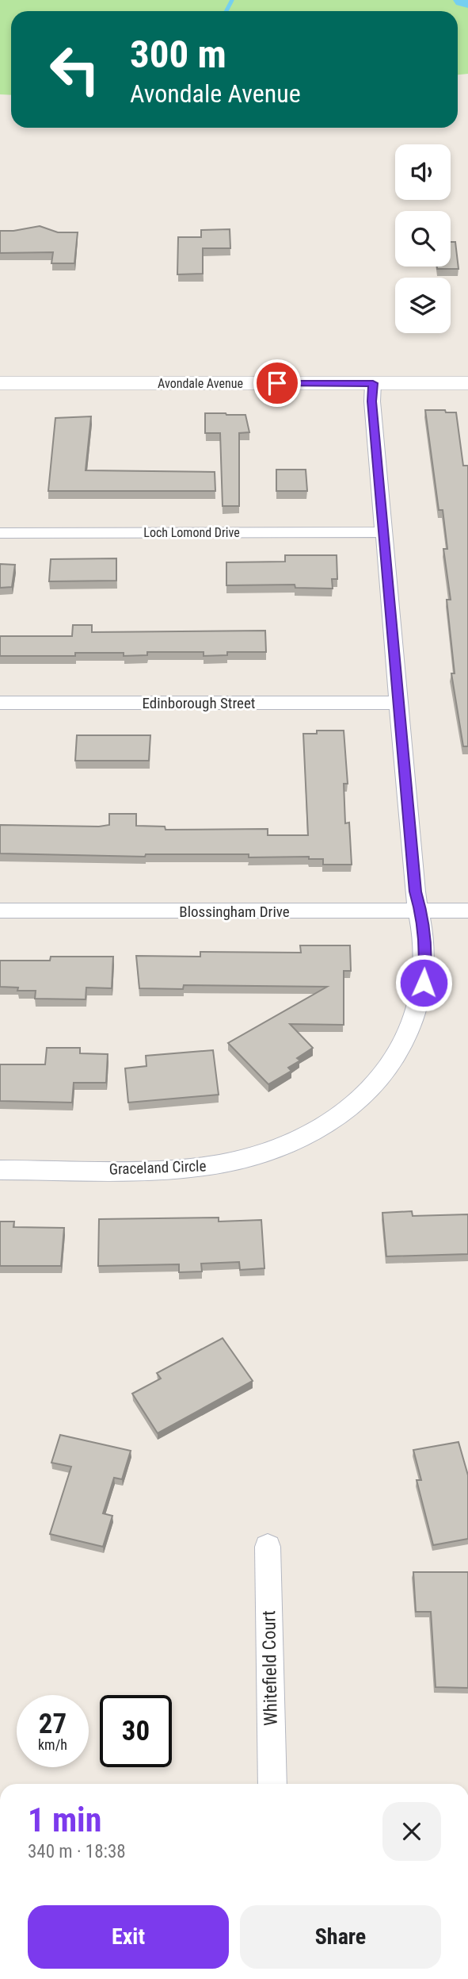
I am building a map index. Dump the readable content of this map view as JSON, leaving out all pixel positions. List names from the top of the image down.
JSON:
{
  "streets": {
    "street": [
      "Avondale Avenue",
      "Loch Lomond Drive",
      "Edinborough Street",
      "Blossingham Drive",
      "Graceland Circle",
      "Whitefield Court"
    ]
  },
  "crossings": [
    ["Avondale Avenue", "Graceland Circle"],
    ["Loch Lomond Drive", "Graceland Circle"],
    ["Edinborough Street", "Graceland Circle"],
    ["Blossingham Drive", "Graceland Circle"]
  ],
  "page": {
    "turn": ["300 m", "Avondale Avenue"],
    "speed": "27 km/h",
    "limit": "30",
    "heading": ["1 min", "340 m · 18:38"],
    "buttons": ["Exit", "Share"]
  }
}
